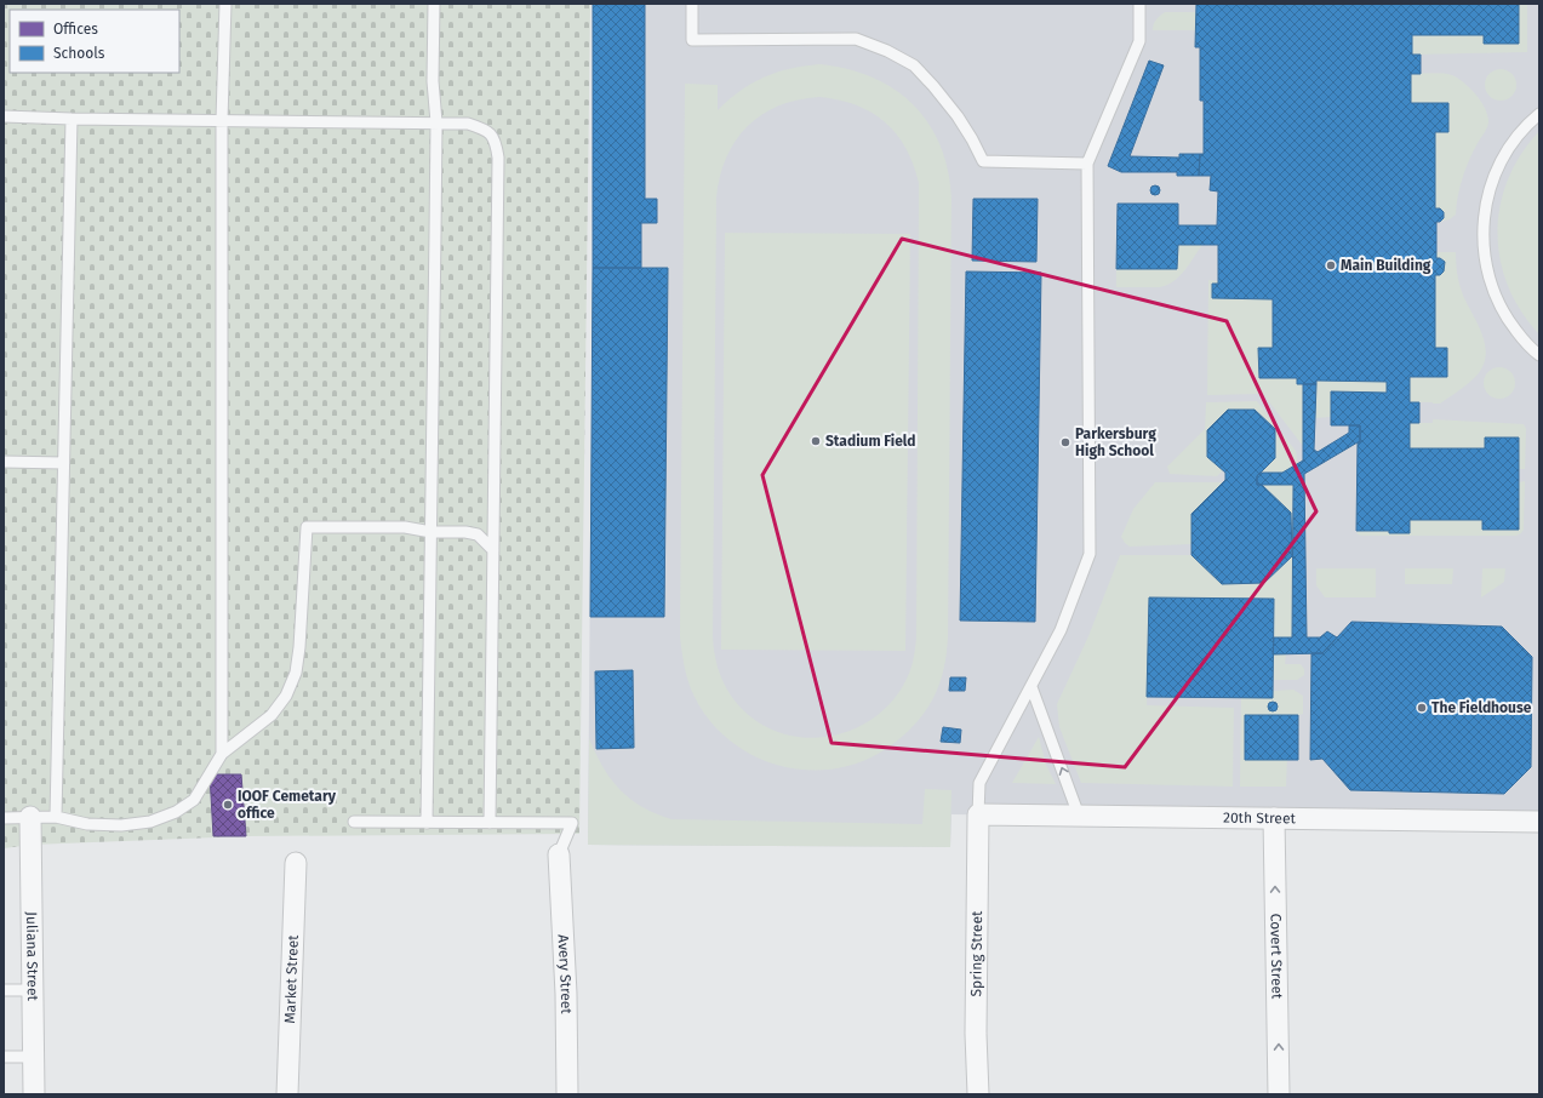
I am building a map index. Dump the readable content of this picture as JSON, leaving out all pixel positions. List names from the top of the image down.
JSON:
{
  "streets": {
    "street": [
      "20th Street",
      "Spring Street",
      "Juliana Street",
      "Covert Street",
      "Avery Street",
      "Market Street"
    ]
  },
  "crossings": [
    ["20th Street", "Spring Street"],
    ["20th Street", "Covert Street"]
  ],
  "one_way": ["Covert Street"],
  "places": [
    "Main Building",
    "Stadium Field",
    "Parkersburg High School",
    "The Fieldhouse",
    "IOOF Cemetary office"
  ],
  "legend": ["Offices", "Schools"]
}
